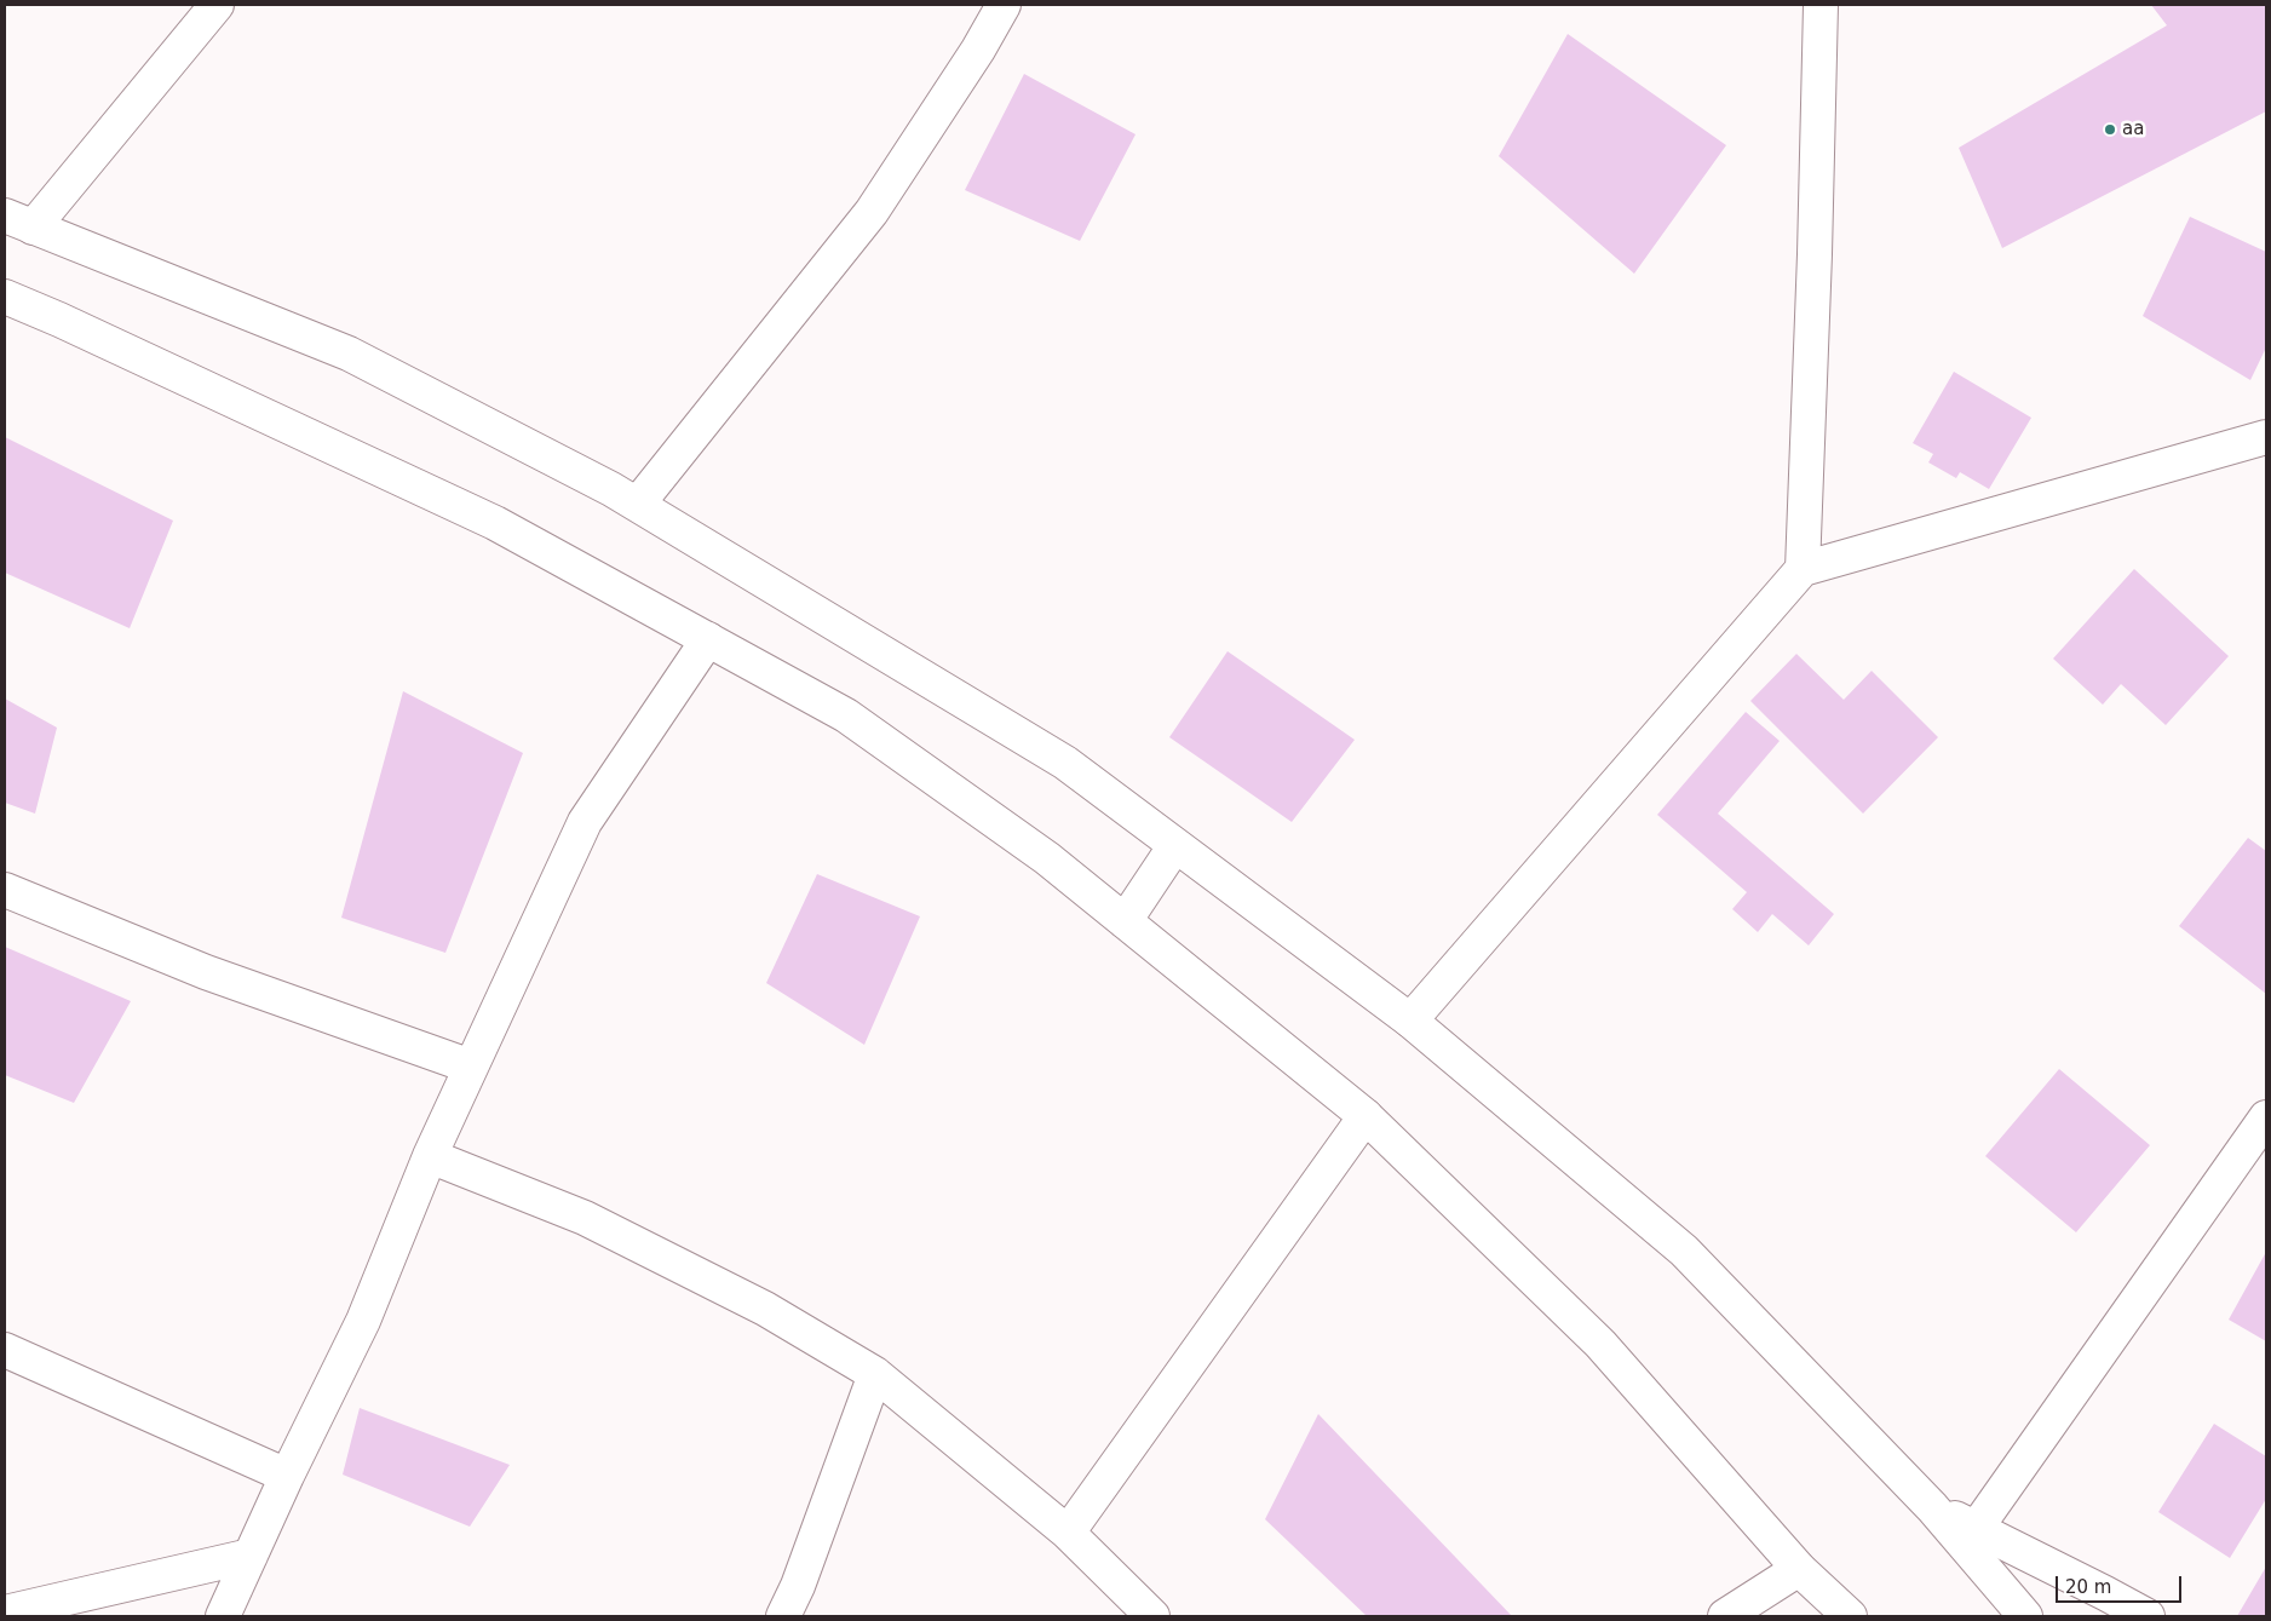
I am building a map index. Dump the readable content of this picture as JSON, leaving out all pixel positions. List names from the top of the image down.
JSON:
{
  "places": ["aa"],
  "scale_bar": "20 m"
}
